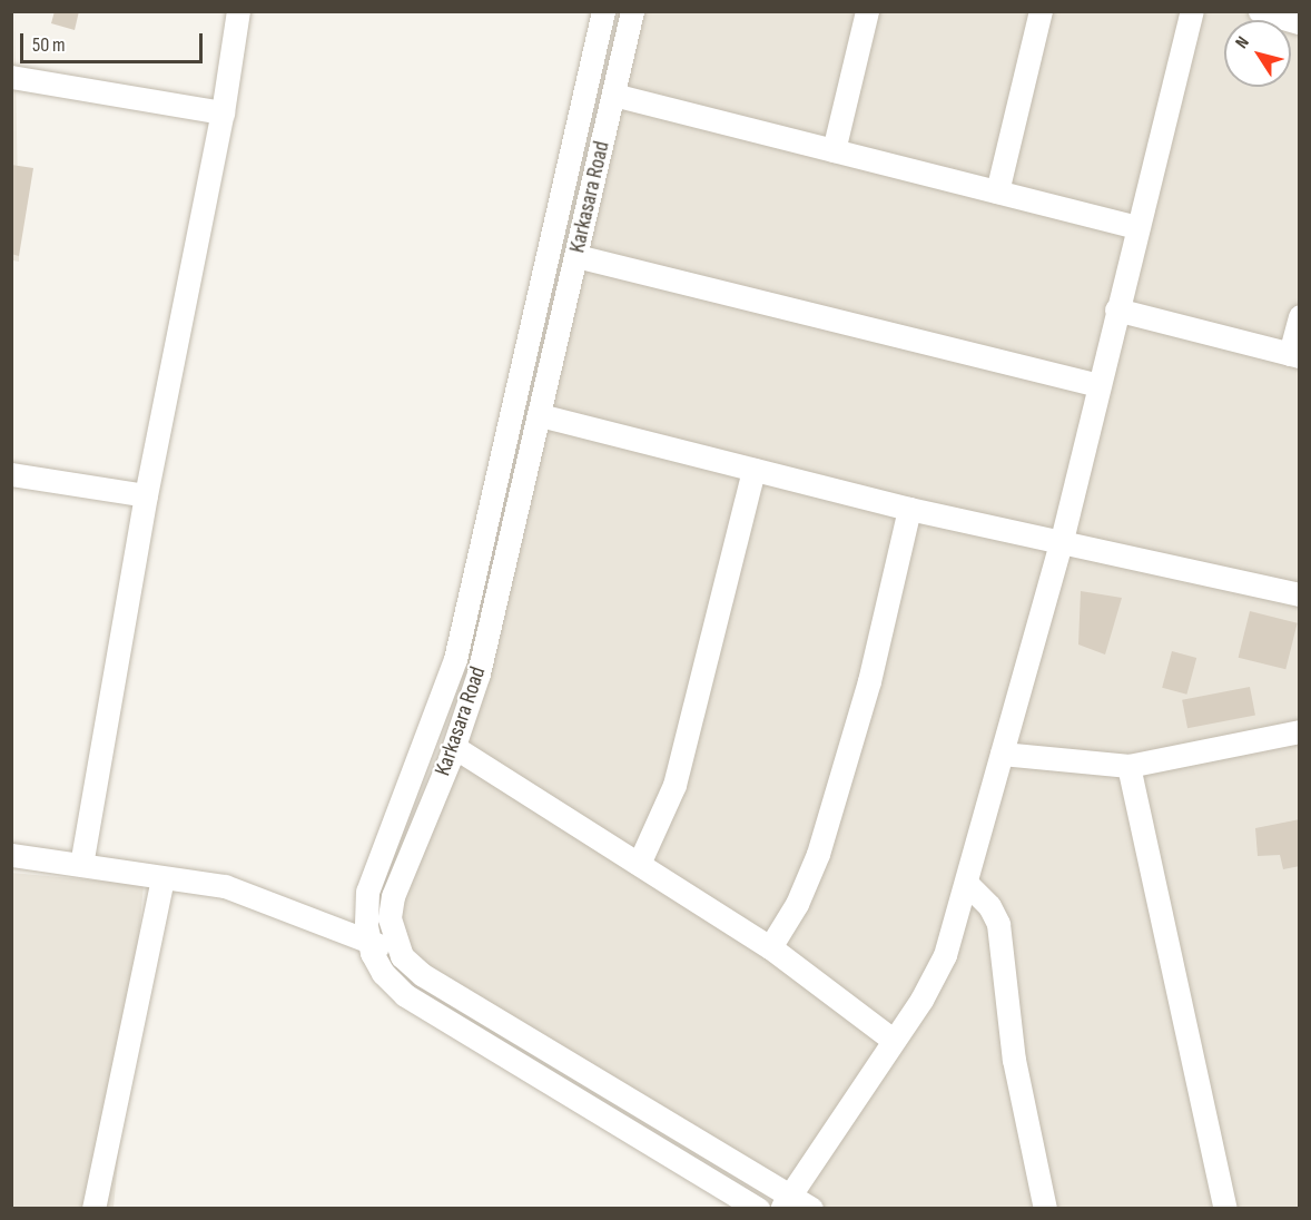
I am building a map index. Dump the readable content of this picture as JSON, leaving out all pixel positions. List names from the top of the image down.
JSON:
{
  "streets": {
    "street": ["Karkasara Road"]
  },
  "scale_bar": "50 m",
  "north": "top left"
}
